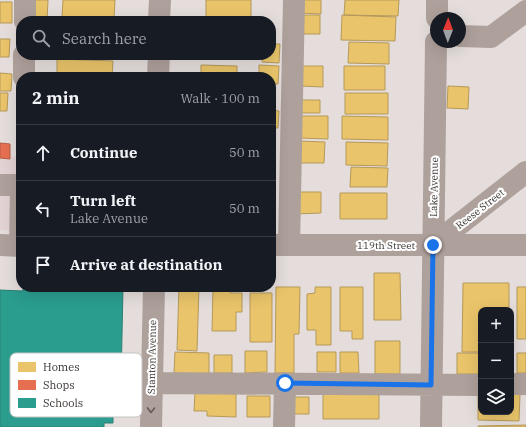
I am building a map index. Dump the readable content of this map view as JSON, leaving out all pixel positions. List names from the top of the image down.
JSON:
{
  "streets": {
    "street": [
      "Lake Avenue",
      "Reese Street",
      "119th Street",
      "Stanton Avenue"
    ]
  },
  "crossings": [
    ["Lake Avenue", "Reese Street"],
    ["Lake Avenue", "119th Street"],
    ["Reese Street", "119th Street"]
  ],
  "legend": ["Homes", "Shops", "Schools"],
  "north": "top",
  "page": {
    "search": "Search here",
    "heading": ["2 min", "Walk · 100 m"],
    "list": [
      ["Continue", "50 m"],
      ["Turn left", "Lake Avenue", "50 m"],
      "Arrive at destination"
    ],
    "map_buttons": ["+", "−"]
  }
}
